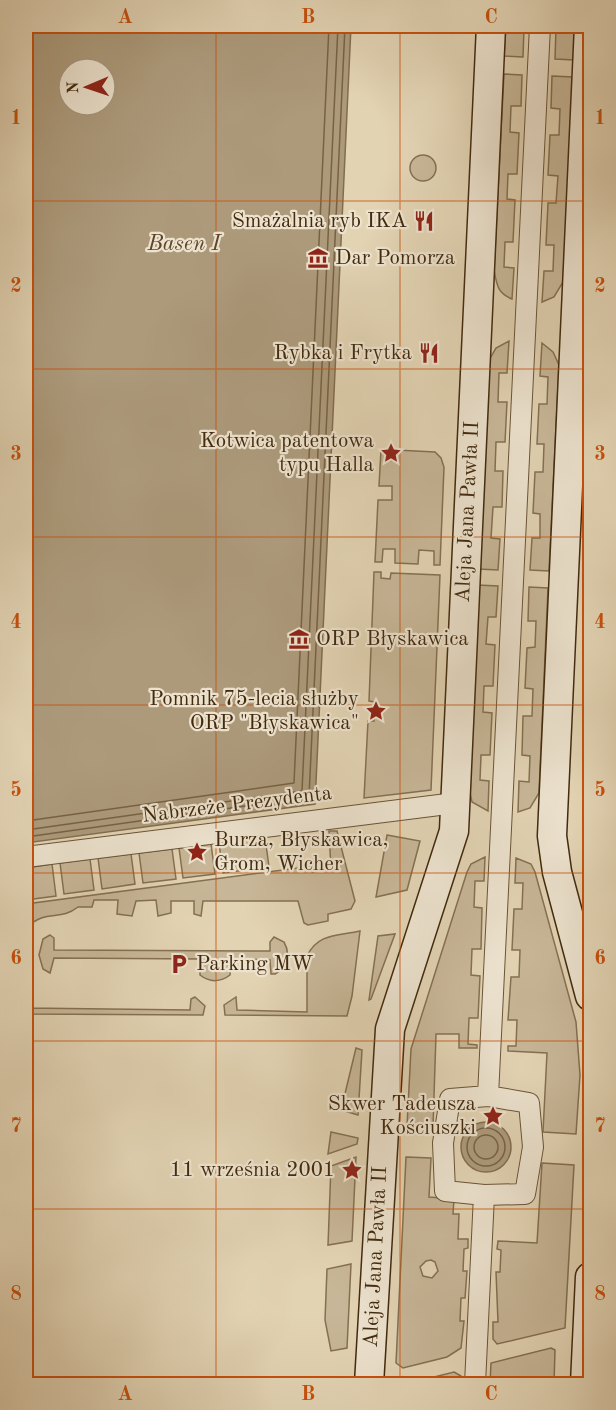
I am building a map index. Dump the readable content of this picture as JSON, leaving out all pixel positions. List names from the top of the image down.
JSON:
{
  "streets": {
    "street": ["Aleja Jana Pawła II", "Nabrzeże Prezydenta"]
  },
  "crossings": [
    ["Aleja Jana Pawła II", "Nabrzeże Prezydenta"]
  ],
  "water": ["Basen I"],
  "places": {
    "restaurant": ["Smażalnia ryb IKA", "Rybka i Frytka"],
    "museum": ["Dar Pomorza", "ORP Błyskawica"],
    "place": [
      "Kotwica patentowa typu Halla",
      "Pomnik 75-lecia służby ORP \"Błyskawica\"",
      "Burza, Błyskawica, Grom, Wicher",
      "Skwer Tadeusza Kościuszki",
      "11 września 2001"
    ],
    "parking": ["Parking MW"]
  },
  "north": "left",
  "grid": {
    "columns": ["A", "B", "C"],
    "rows": [
      "1",
      "2",
      "3",
      "4",
      "5",
      "6",
      "7",
      "8"
    ]
  }
}
